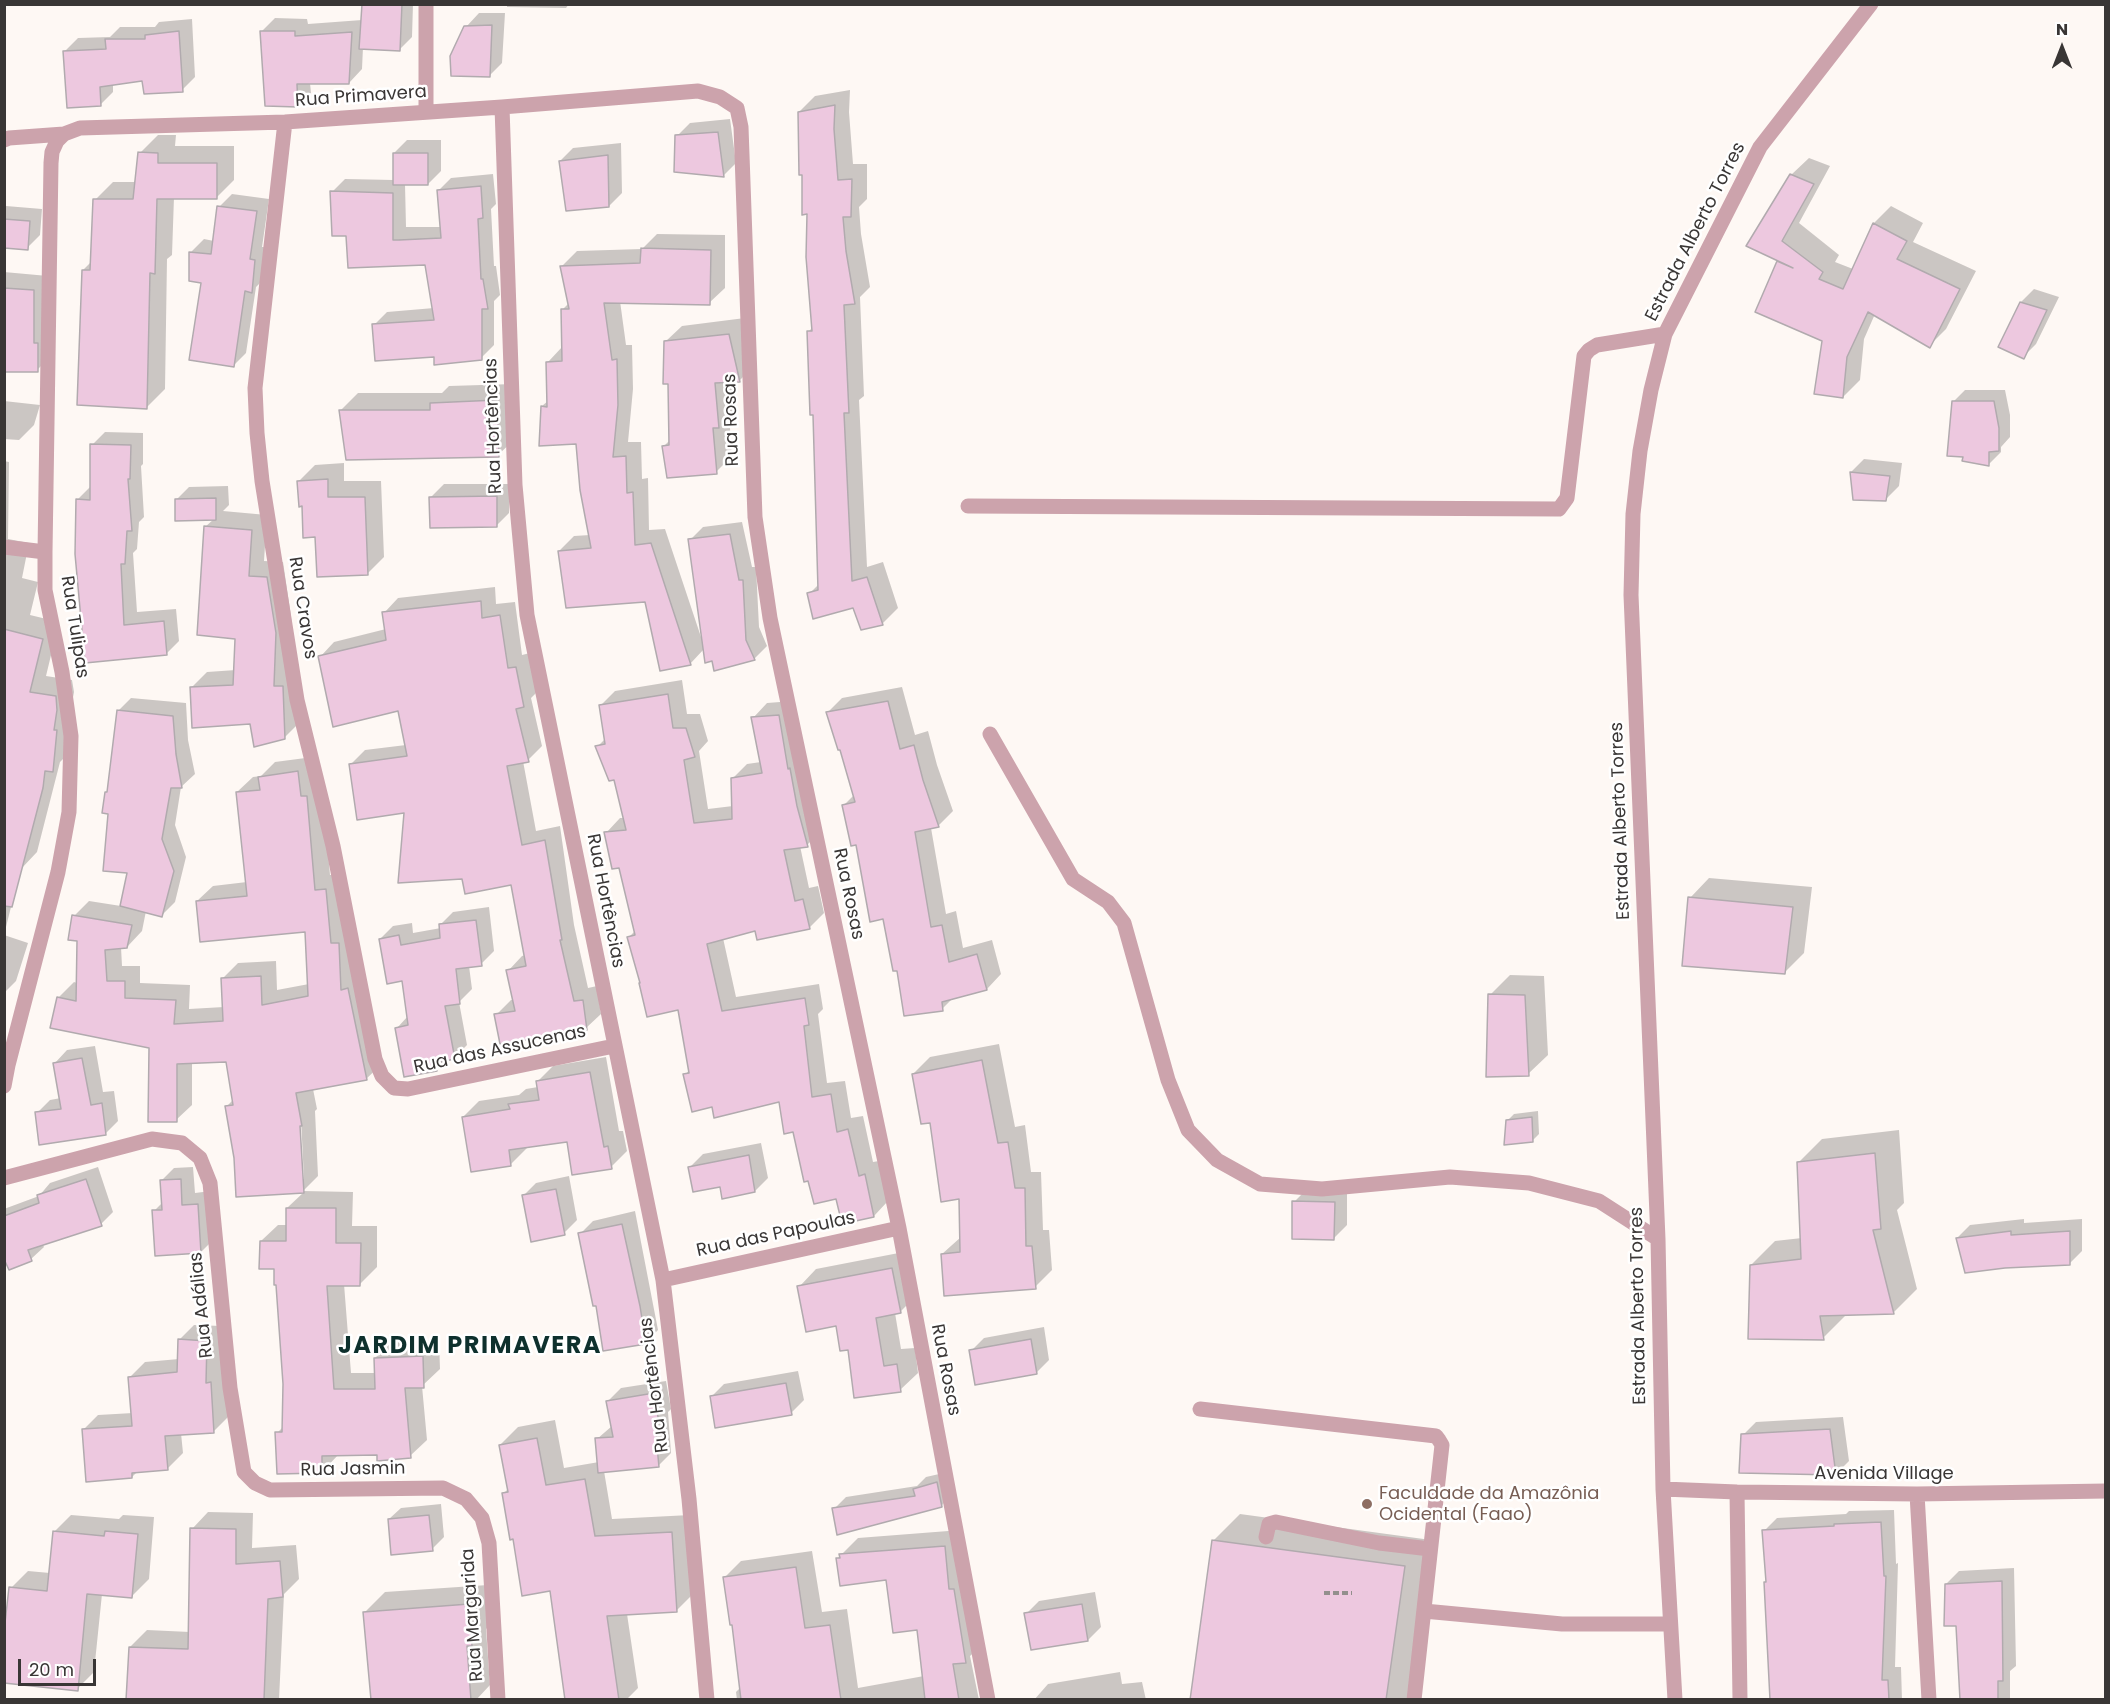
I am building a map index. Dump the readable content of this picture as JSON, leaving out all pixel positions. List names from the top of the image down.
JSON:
{
  "streets": {
    "street": [
      "Rua Primavera",
      "Estrada Alberto Torres",
      "Rua Rosas",
      "Rua Hortências",
      "Rua Cravos",
      "Rua Tulipas",
      "Rua das Assucenas",
      "Rua das Papoulas",
      "Rua Adálias",
      "Rua Jasmin",
      "Avenida Village",
      "Rua Margarida"
    ]
  },
  "crossings": [
    ["Rua Primavera", "Rua Rosas"],
    ["Rua Primavera", "Rua Hortências"],
    ["Rua Primavera", "Rua Cravos"],
    ["Rua Primavera", "Rua Tulipas"],
    ["Estrada Alberto Torres", "Avenida Village"],
    ["Rua Rosas", "Rua das Papoulas"],
    ["Rua Hortências", "Rua das Assucenas"],
    ["Rua Hortências", "Rua das Papoulas"],
    ["Rua Cravos", "Rua das Assucenas"],
    ["Rua Adálias", "Rua Jasmin"],
    ["Rua Jasmin", "Rua Margarida"]
  ],
  "districts": ["JARDIM PRIMAVERA"],
  "places": ["Faculdade da Amazônia Ocidental (Faao)"],
  "scale_bar": "20 m",
  "north": "top"
}
